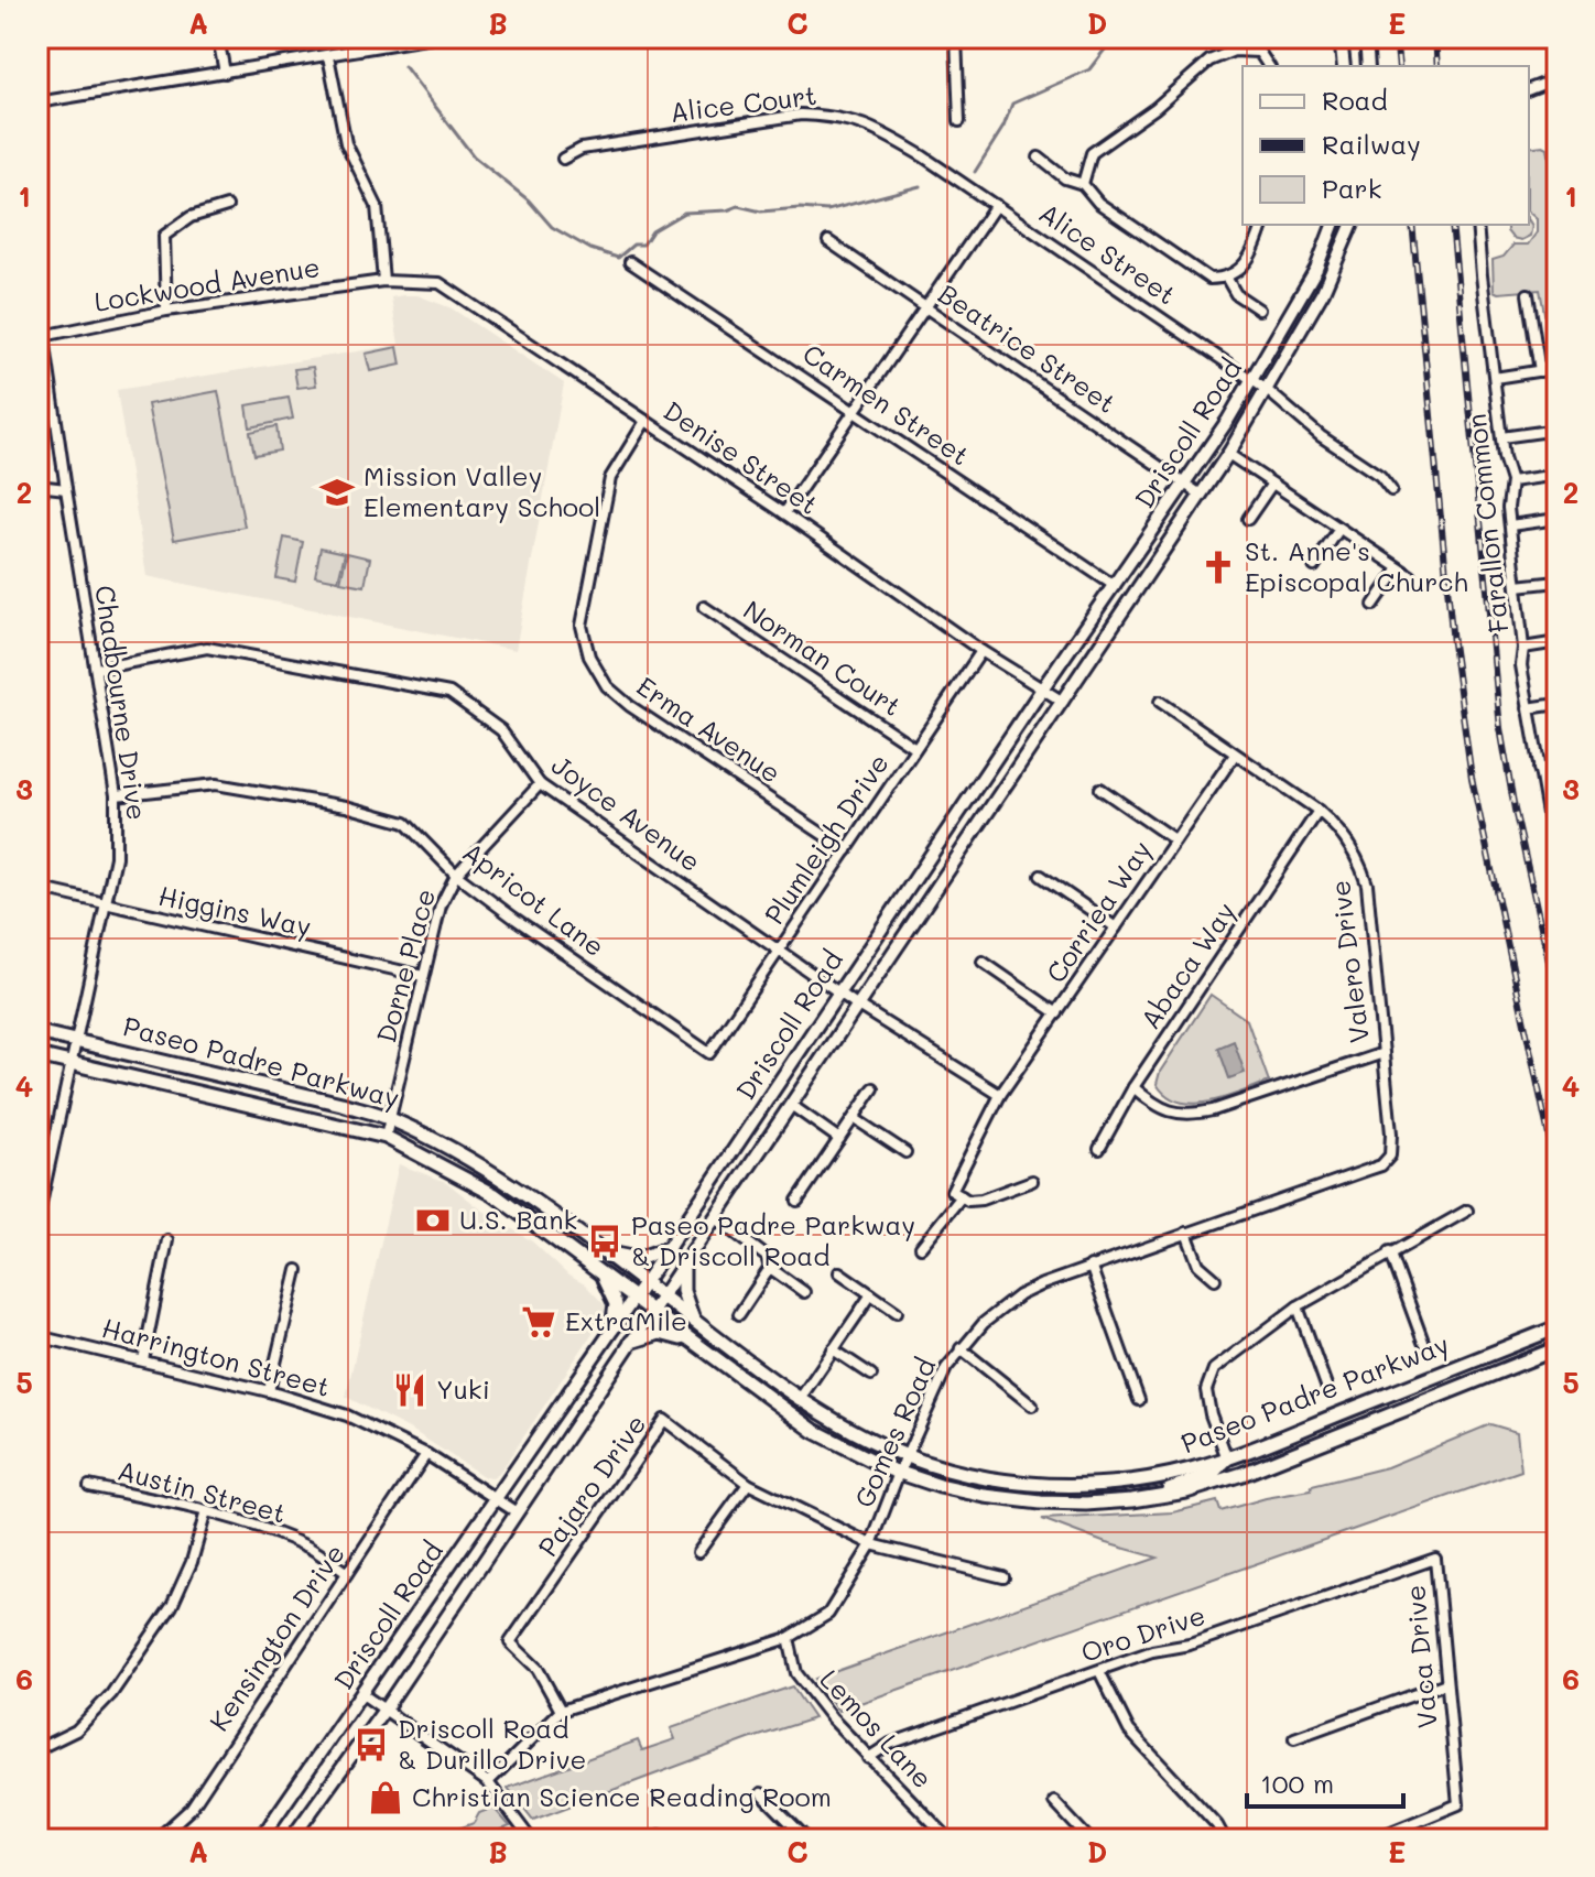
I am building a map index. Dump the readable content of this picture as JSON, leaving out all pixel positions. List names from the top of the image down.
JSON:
{
  "streets": {
    "main road": ["Paseo Padre Parkway"],
    "street": [
      "Alice Court",
      "Alice Street",
      "Lockwood Avenue",
      "Beatrice Street",
      "Carmen Street",
      "Driscoll Road",
      "Denise Street",
      "Farallon Common",
      "Norman Court",
      "Chadbourne Drive",
      "Erma Avenue",
      "Joyce Avenue",
      "Plumleigh Drive",
      "Apricot Lane",
      "Higgins Way",
      "Corriea Way",
      "Valero Drive",
      "Dorne Place",
      "Abaca Way",
      "Harrington Street",
      "Gomes Road",
      "Pajaro Drive",
      "Austin Street",
      "Oro Drive",
      "Kensington Drive",
      "Vaca Drive",
      "Lemos Lane"
    ]
  },
  "crossings": [
    ["Alice Court", "Alice Street"],
    ["Alice Street", "Driscoll Road"],
    ["Lockwood Avenue", "Denise Street"],
    ["Lockwood Avenue", "Chadbourne Drive"],
    ["Beatrice Street", "Driscoll Road"],
    ["Carmen Street", "Driscoll Road"],
    ["Driscoll Road", "Denise Street"],
    ["Driscoll Road", "Joyce Avenue"],
    ["Driscoll Road", "Paseo Padre Parkway"],
    ["Driscoll Road", "Harrington Street"],
    ["Denise Street", "Erma Avenue"],
    ["Denise Street", "Plumleigh Drive"],
    ["Norman Court", "Plumleigh Drive"],
    ["Chadbourne Drive", "Joyce Avenue"],
    ["Chadbourne Drive", "Apricot Lane"],
    ["Chadbourne Drive", "Higgins Way"],
    ["Chadbourne Drive", "Paseo Padre Parkway"],
    ["Erma Avenue", "Plumleigh Drive"],
    ["Joyce Avenue", "Plumleigh Drive"],
    ["Joyce Avenue", "Corriea Way"],
    ["Joyce Avenue", "Dorne Place"],
    ["Plumleigh Drive", "Apricot Lane"],
    ["Apricot Lane", "Dorne Place"],
    ["Higgins Way", "Dorne Place"],
    ["Corriea Way", "Valero Drive"],
    ["Valero Drive", "Abaca Way"],
    ["Valero Drive", "Gomes Road"],
    ["Dorne Place", "Paseo Padre Parkway"],
    ["Paseo Padre Parkway", "Gomes Road"],
    ["Harrington Street", "Kensington Drive"],
    ["Gomes Road", "Pajaro Drive"],
    ["Gomes Road", "Lemos Lane"],
    ["Austin Street", "Kensington Drive"],
    ["Oro Drive", "Vaca Drive"],
    ["Oro Drive", "Lemos Lane"]
  ],
  "places": {
    "school or university": ["Mission Valley Elementary School"],
    "church": ["St. Anne's Episcopal Church"],
    "bank": ["U.S. Bank"],
    "bus stop": ["Paseo Padre Parkway & Driscoll Road", "Driscoll Road & Durillo Drive"],
    "supermarket": ["ExtraMile"],
    "restaurant": ["Yuki"],
    "shop": ["Christian Science Reading Room"]
  },
  "legend": ["Road", "Railway", "Park"],
  "scale_bar": "100 m",
  "grid": {
    "columns": [
      "A",
      "B",
      "C",
      "D",
      "E"
    ],
    "rows": [
      "1",
      "2",
      "3",
      "4",
      "5",
      "6"
    ]
  }
}
